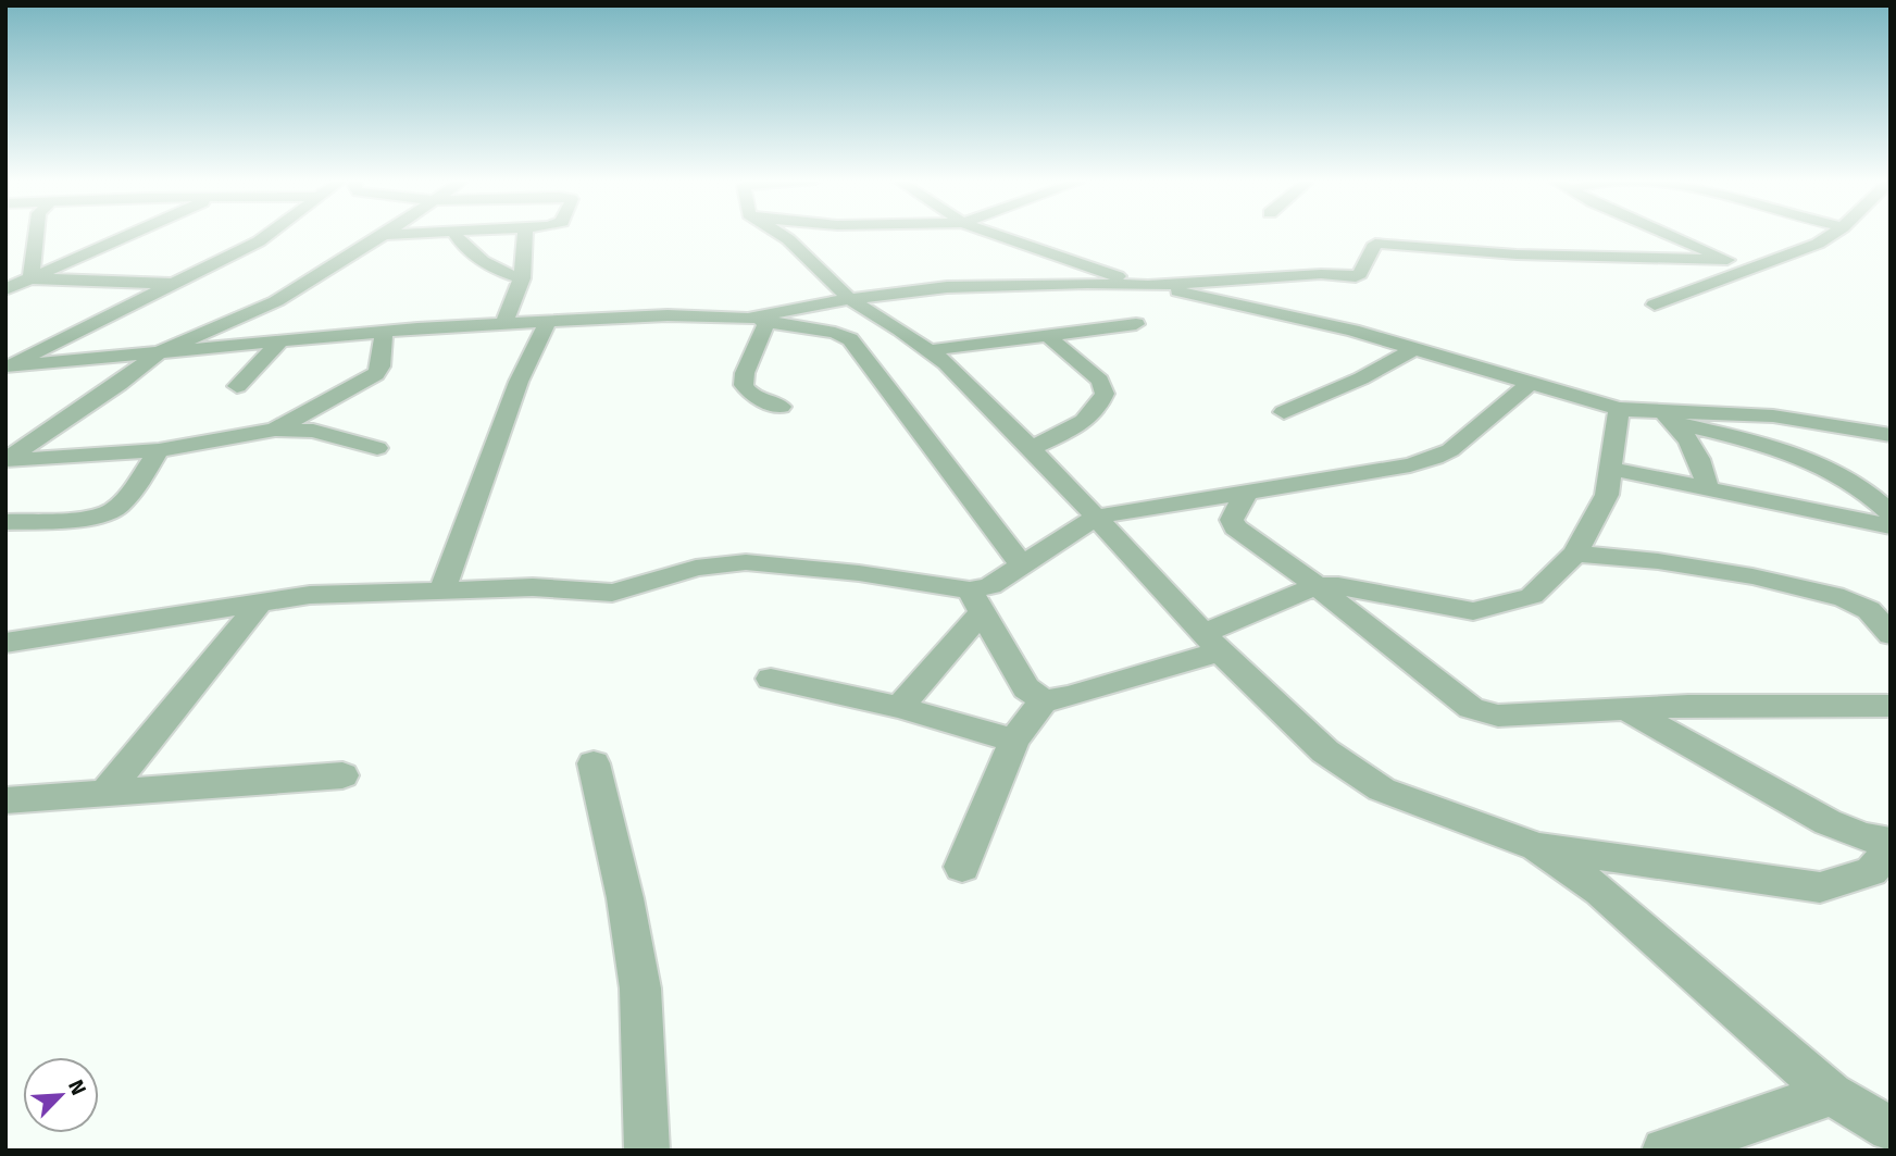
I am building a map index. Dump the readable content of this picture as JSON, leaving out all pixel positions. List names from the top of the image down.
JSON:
{
  "north": "top right"
}
